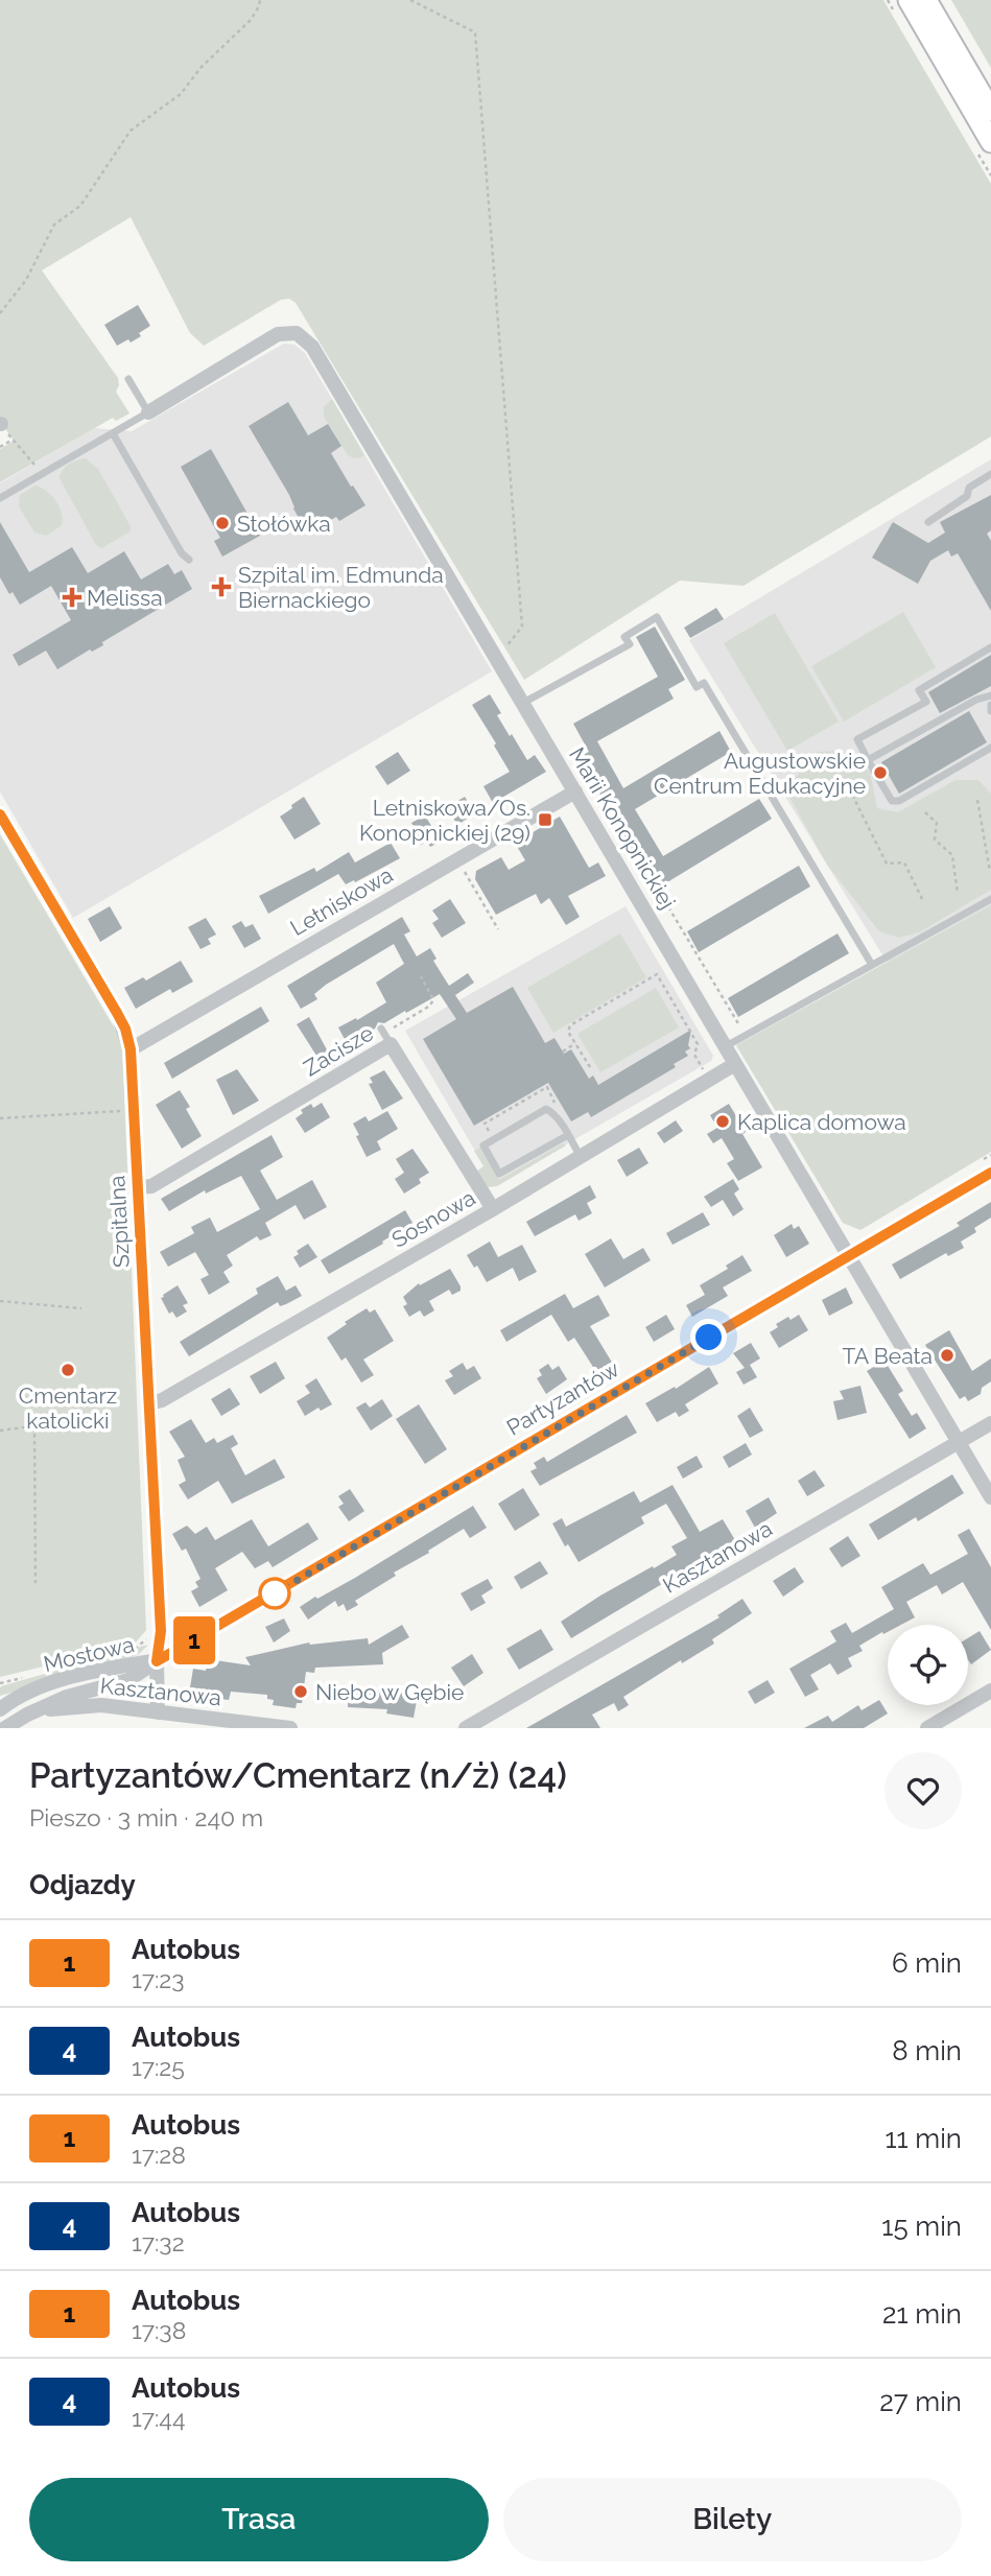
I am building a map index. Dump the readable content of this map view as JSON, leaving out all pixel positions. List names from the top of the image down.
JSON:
{
  "streets": {
    "street": [
      "Marii Konopnickiej",
      "Letniskowa",
      "Zacisze",
      "Sosnowa",
      "Szpitalna",
      "Partyzantów",
      "Kasztanowa",
      "Mostowa"
    ]
  },
  "crossings": [
    ["Marii Konopnickiej", "Letniskowa"],
    ["Marii Konopnickiej", "Sosnowa"],
    ["Marii Konopnickiej", "Partyzantów"],
    ["Marii Konopnickiej", "Kasztanowa"],
    ["Letniskowa", "Szpitalna"],
    ["Zacisze", "Sosnowa"],
    ["Zacisze", "Szpitalna"],
    ["Sosnowa", "Szpitalna"],
    ["Szpitalna", "Partyzantów"],
    ["Szpitalna", "Kasztanowa"],
    ["Szpitalna", "Mostowa"],
    ["Partyzantów", "Mostowa"],
    ["Kasztanowa", "Mostowa"]
  ],
  "places": {
    "other": [
      "Stołówka",
      "Augustowskie Centrum Edukacyjne",
      "Kaplica domowa",
      "TA Beata",
      "Cmentarz katolicki",
      "Niebo w Gębie"
    ],
    "health": ["Szpital im. Edmunda Biernackiego", "Melissa"],
    "transit": ["Letniskowa/Os. Konopnickiej (29)"]
  },
  "lines": ["bus line 1"],
  "page": {
    "on_map": "1",
    "heading": [
      ["Partyzantów/Cmentarz (n/ż) (24)", "Pieszo · 3 min · 240 m"],
      "Odjazdy"
    ],
    "list": [
      {
        "mark": "1",
        "name": "Autobus",
        "note": "17:23",
        "value": "6 min"
      },
      {
        "mark": "4",
        "name": "Autobus",
        "note": "17:25",
        "value": "8 min"
      },
      {
        "mark": "1",
        "name": "Autobus",
        "note": "17:28",
        "value": "11 min"
      },
      {
        "mark": "4",
        "name": "Autobus",
        "note": "17:32",
        "value": "15 min"
      },
      {
        "mark": "1",
        "name": "Autobus",
        "note": "17:38",
        "value": "21 min"
      },
      {
        "mark": "4",
        "name": "Autobus",
        "note": "17:44",
        "value": "27 min"
      }
    ],
    "buttons": ["Trasa", "Bilety"]
  }
}
